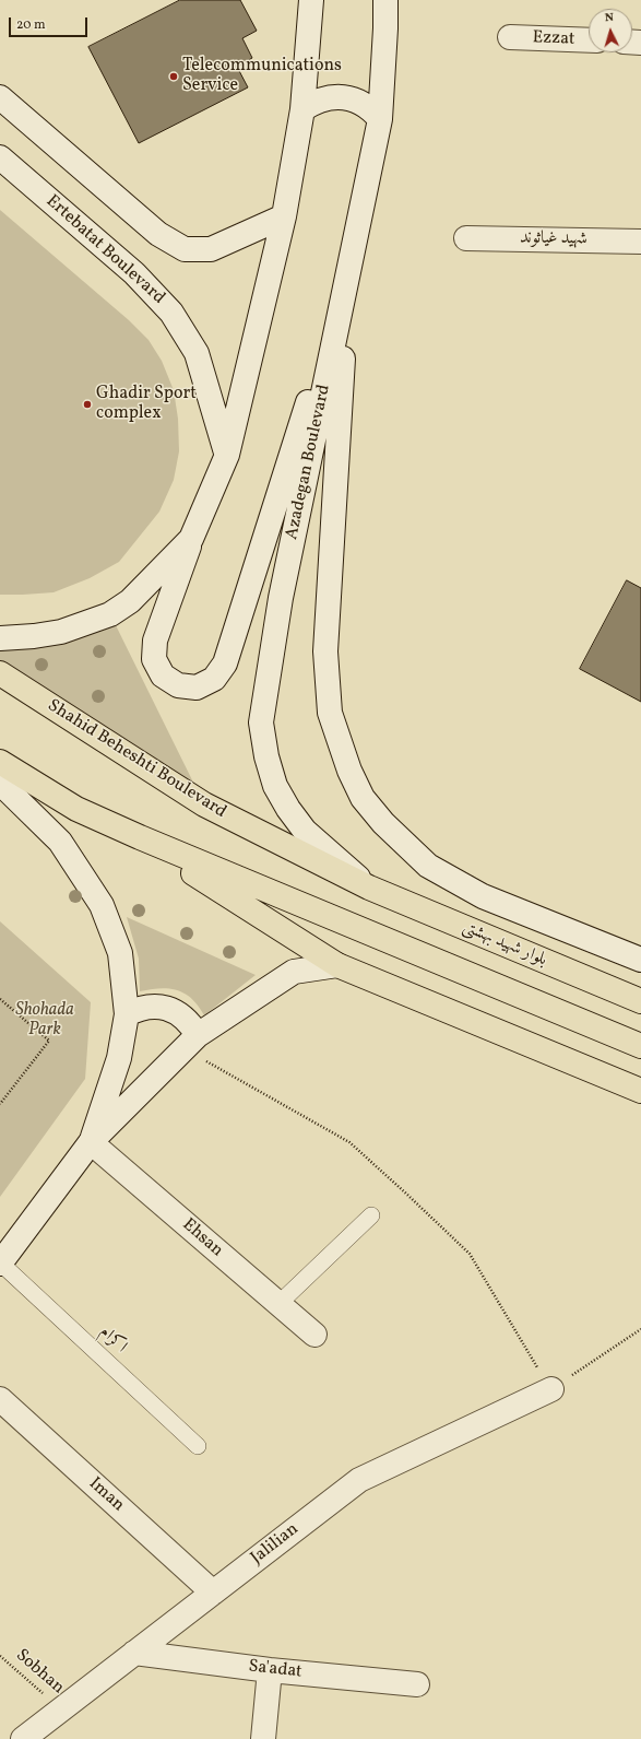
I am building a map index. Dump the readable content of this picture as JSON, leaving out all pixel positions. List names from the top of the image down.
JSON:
{
  "streets": {
    "main road": ["Shahid Beheshti Boulevard", "بلوار شهید بهشتی"],
    "street": [
      "Ezzat",
      "شهید غیاثوند",
      "Ertebatat Boulevard",
      "Azadegan Boulevard",
      "Ehsan",
      "Iman",
      "Jalilian",
      "Sa'adat"
    ],
    "lane": ["اکرام"],
    "path": ["Sobhan"]
  },
  "crossings": [
    ["Azadegan Boulevard", "Shahid Beheshti Boulevard"],
    ["Azadegan Boulevard", "بلوار شهید بهشتی"],
    ["Shahid Beheshti Boulevard", "بلوار شهید بهشتی"],
    ["Iman", "Jalilian"],
    ["Jalilian", "Sa'adat"],
    ["Jalilian", "Sobhan"]
  ],
  "parks": ["Shohada Park"],
  "places": ["Telecommunications Service", "Ghadir Sport complex"],
  "scale_bar": "20 m",
  "north": "top"
}
